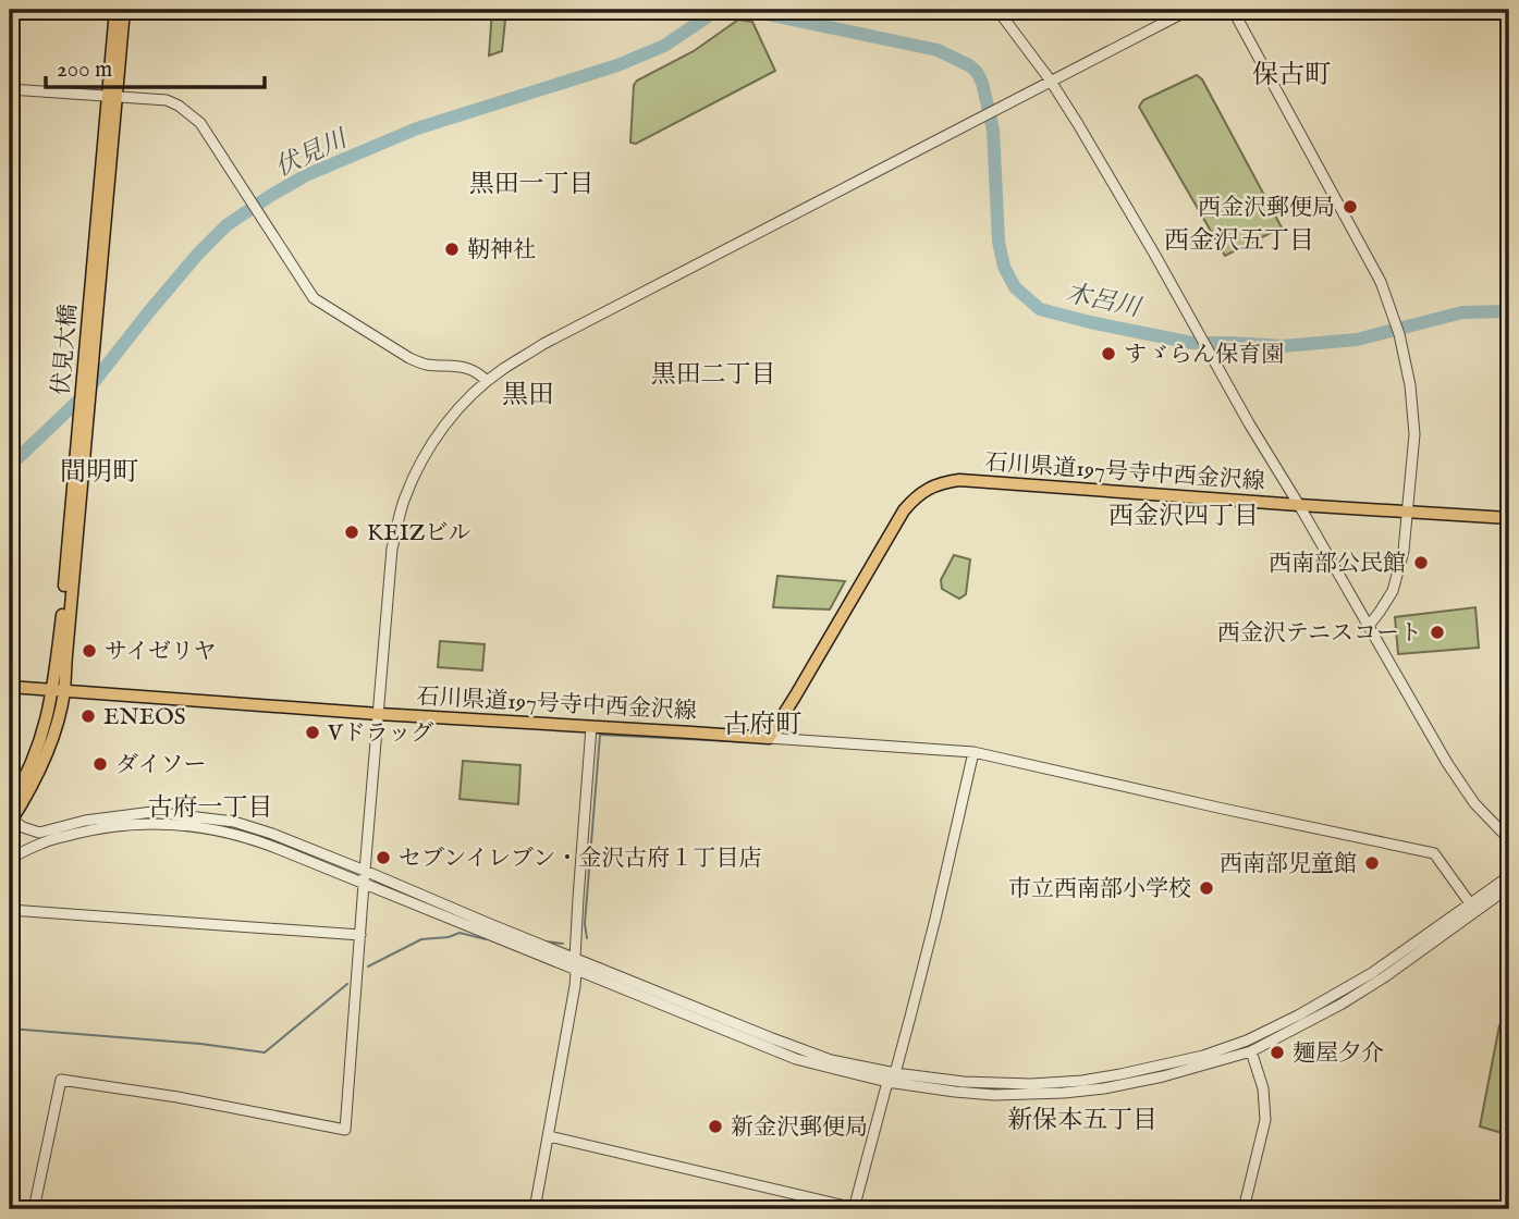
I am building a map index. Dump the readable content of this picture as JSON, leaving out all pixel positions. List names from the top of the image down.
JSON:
{
  "streets": {
    "main road": ["伏見大橋", "石川県道197号寺中西金沢線"]
  },
  "crossings": [
    ["伏見大橋", "石川県道197号寺中西金沢線"]
  ],
  "districts": [
    "保古町",
    "黒田一丁目",
    "西金沢五丁目",
    "黒田二丁目",
    "黒田",
    "間明町",
    "西金沢四丁目",
    "古府町",
    "古府一丁目",
    "新保本五丁目"
  ],
  "water": ["伏見川", "木呂川"],
  "places": [
    "西金沢郵便局",
    "靭神社",
    "すゞらん保育園",
    "KEIZビル",
    "西南部公民館",
    "西金沢テニスコート",
    "サイゼリヤ",
    "ENEOS",
    "Vドラッグ",
    "ダイソー",
    "セブンイレブン・金沢古府１丁目店",
    "西南部児童館",
    "市立西南部小学校",
    "麺屋夕介",
    "新金沢郵便局"
  ],
  "scale_bar": "200 m"
}
